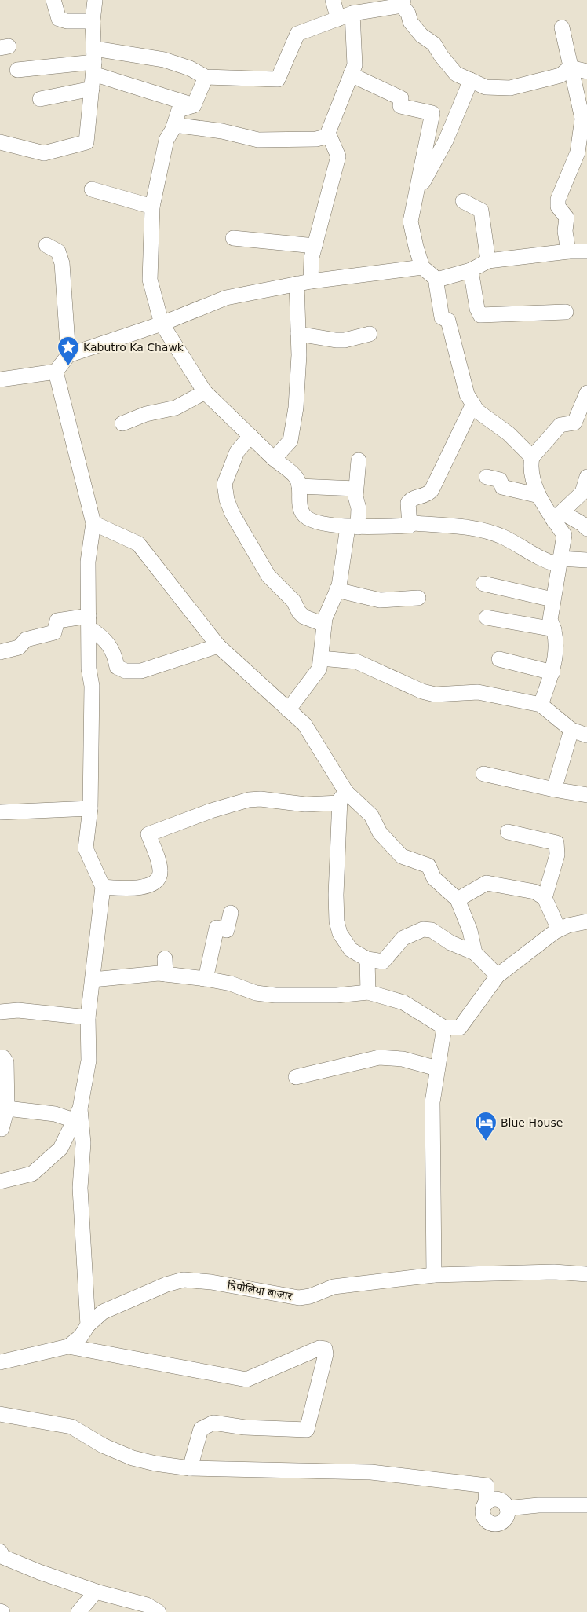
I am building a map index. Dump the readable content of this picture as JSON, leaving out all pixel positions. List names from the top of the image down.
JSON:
{
  "streets": {
    "street": ["त्रिपोलिया बाजार"]
  },
  "places": {
    "place": ["Kabutro Ka Chawk"],
    "hotel": ["Blue House"]
  }
}
